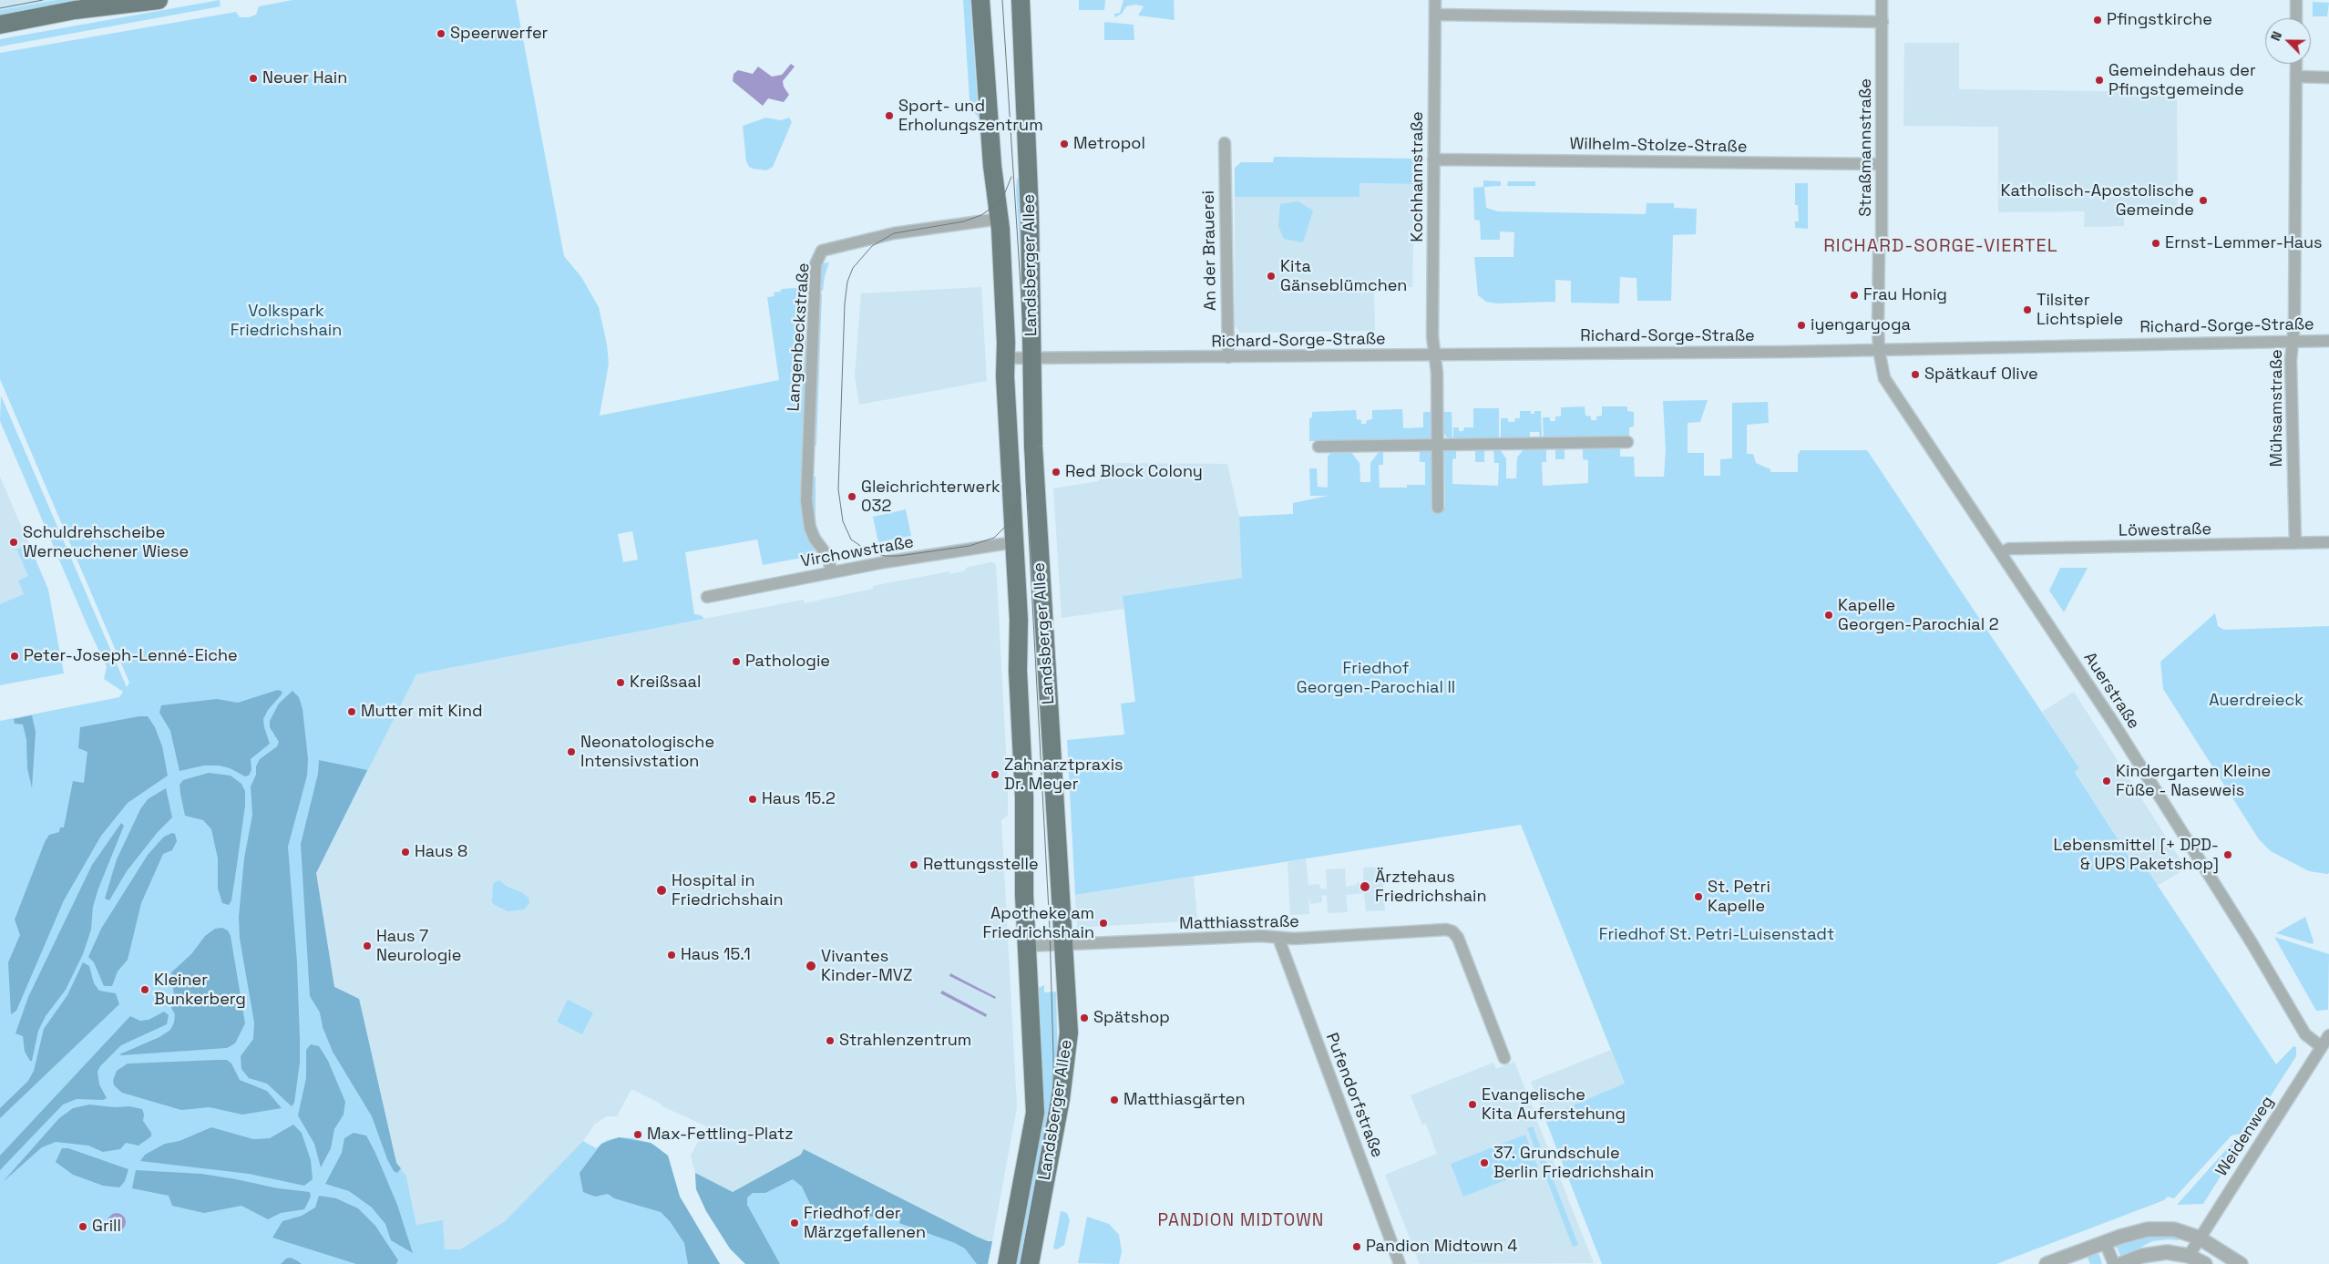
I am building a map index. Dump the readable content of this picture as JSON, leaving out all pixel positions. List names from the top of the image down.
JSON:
{
  "streets": {
    "main road": ["Landsberger Allee"],
    "street": [
      "Wilhelm-Stolze-Straße",
      "Straßmannstraße",
      "Kochhannstraße",
      "An der Brauerei",
      "Richard-Sorge-Straße",
      "Langenbeckstraße",
      "Mühsamstraße",
      "Löwestraße",
      "Virchowstraße",
      "Auerstraße",
      "Matthiasstraße",
      "Pufendorfstraße",
      "Weidenweg"
    ]
  },
  "crossings": [
    ["Wilhelm-Stolze-Straße", "Straßmannstraße"],
    ["Wilhelm-Stolze-Straße", "Kochhannstraße"],
    ["Straßmannstraße", "Richard-Sorge-Straße"],
    ["Straßmannstraße", "Auerstraße"],
    ["Kochhannstraße", "Richard-Sorge-Straße"],
    ["An der Brauerei", "Richard-Sorge-Straße"],
    ["Landsberger Allee", "Richard-Sorge-Straße"],
    ["Landsberger Allee", "Langenbeckstraße"],
    ["Landsberger Allee", "Virchowstraße"],
    ["Landsberger Allee", "Matthiasstraße"],
    ["Richard-Sorge-Straße", "Mühsamstraße"],
    ["Richard-Sorge-Straße", "Auerstraße"],
    ["Langenbeckstraße", "Virchowstraße"],
    ["Mühsamstraße", "Löwestraße"],
    ["Löwestraße", "Auerstraße"],
    ["Auerstraße", "Weidenweg"],
    ["Matthiasstraße", "Pufendorfstraße"]
  ],
  "districts": ["RICHARD-SORGE-VIERTEL", "PANDION MIDTOWN"],
  "parks": [
    "Volkspark Friedrichshain",
    "Friedhof Georgen-Parochial II",
    "Auerdreieck",
    "Friedhof St. Petri-Luisenstadt"
  ],
  "places": [
    "Pfingstkirche",
    "Speerwerfer",
    "Neuer Hain",
    "Gemeindehaus der Pfingstgemeinde",
    "Sport- und Erholungszentrum",
    "Metropol",
    "Katholisch-Apostolische Gemeinde",
    "Ernst-Lemmer-Haus",
    "Kita Gänseblümchen",
    "Frau Honig",
    "Tilsiter Lichtspiele",
    "iyengaryoga",
    "Spätkauf Olive",
    "Red Block Colony",
    "Gleichrichterwerk 032",
    "Schuldrehscheibe Werneuchener Wiese",
    "Kapelle Georgen-Parochial 2",
    "Peter-Joseph-Lenné-Eiche",
    "Pathologie",
    "Kreißsaal",
    "Mutter mit Kind",
    "Neonatologische Intensivstation",
    "Zahnarztpraxis Dr. Meyer",
    "Kindergarten Kleine Füße - Naseweis",
    "Haus 15.2",
    "Haus 8",
    "Lebensmittel [+ DPD- & UPS Paketshop]",
    "Rettungsstelle",
    "Ärztehaus Friedrichshain",
    "Hospital in Friedrichshain",
    "St. Petri Kapelle",
    "Apotheke am Friedrichshain",
    "Haus 7 Neurologie",
    "Haus 15.1",
    "Vivantes Kinder-MVZ",
    "Kleiner Bunkerberg",
    "Spätshop",
    "Strahlenzentrum",
    "Matthiasgärten",
    "Evangelische Kita Auferstehung",
    "Max-Fettling-Platz",
    "37. Grundschule Berlin Friedrichshain",
    "Friedhof der Märzgefallenen",
    "Grill",
    "Pandion Midtown 4"
  ],
  "north": "top left"
}
